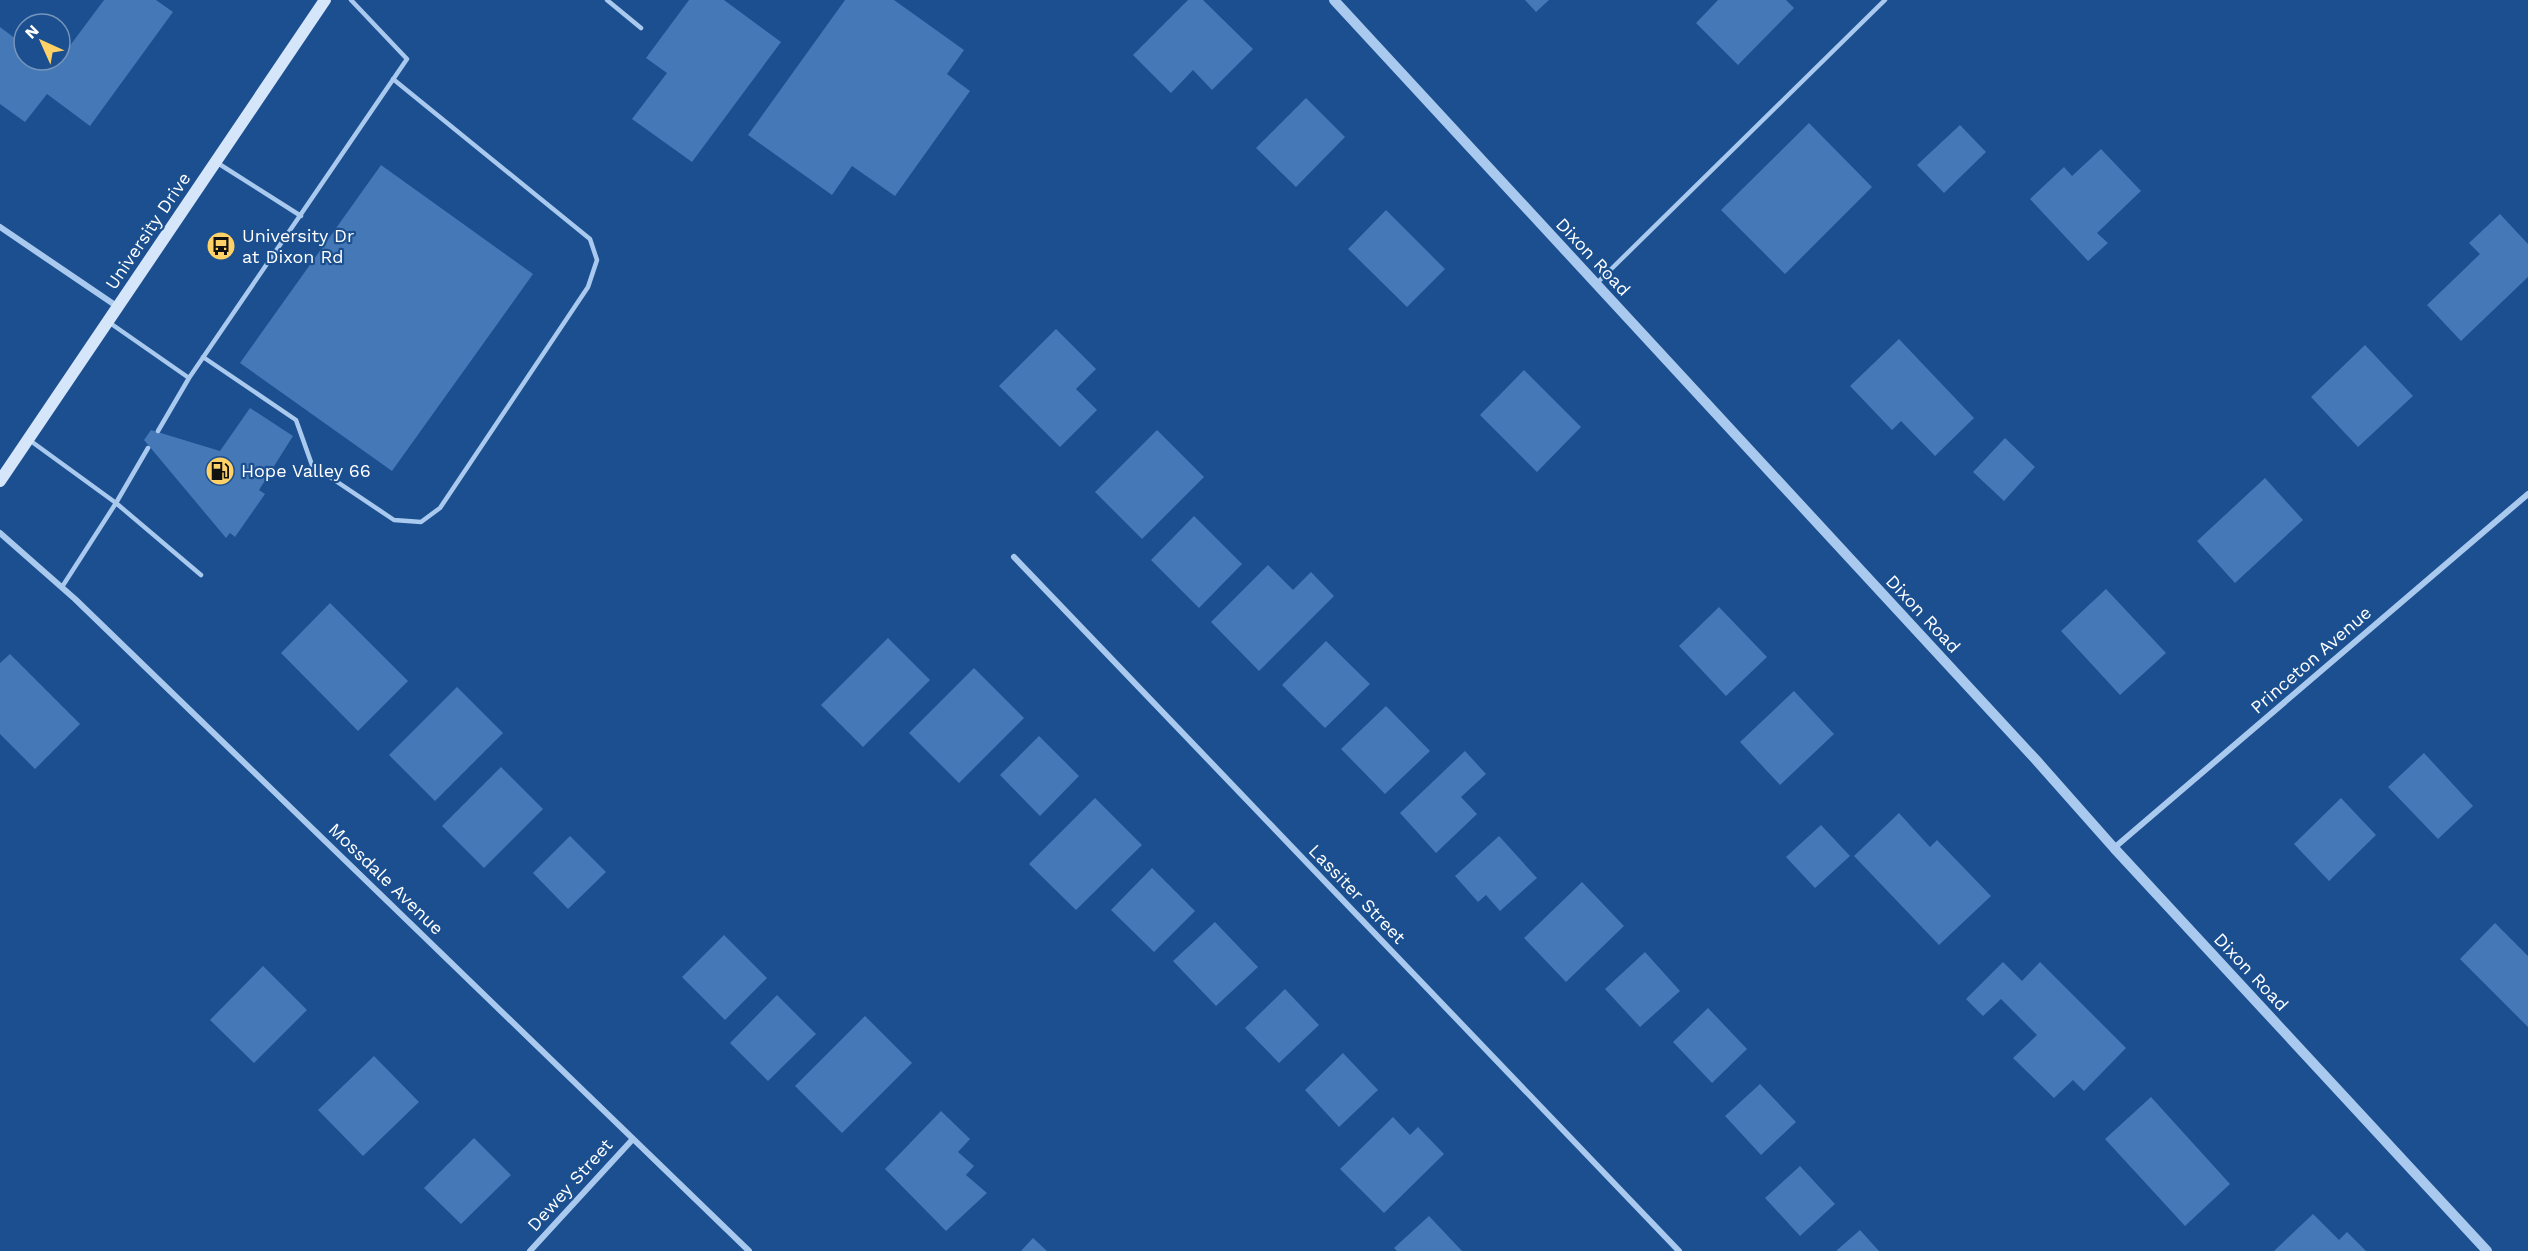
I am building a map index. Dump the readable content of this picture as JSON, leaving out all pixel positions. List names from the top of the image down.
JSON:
{
  "streets": {
    "main road": ["University Drive"],
    "street": [
      "Dixon Road",
      "Princeton Avenue",
      "Mossdale Avenue",
      "Lassiter Street",
      "Dewey Street"
    ]
  },
  "crossings": [
    ["Dixon Road", "Princeton Avenue"],
    ["Mossdale Avenue", "Dewey Street"]
  ],
  "places": {
    "bus stop": ["University Dr at Dixon Rd"],
    "fuel station": ["Hope Valley 66"]
  },
  "north": "top left"
}
